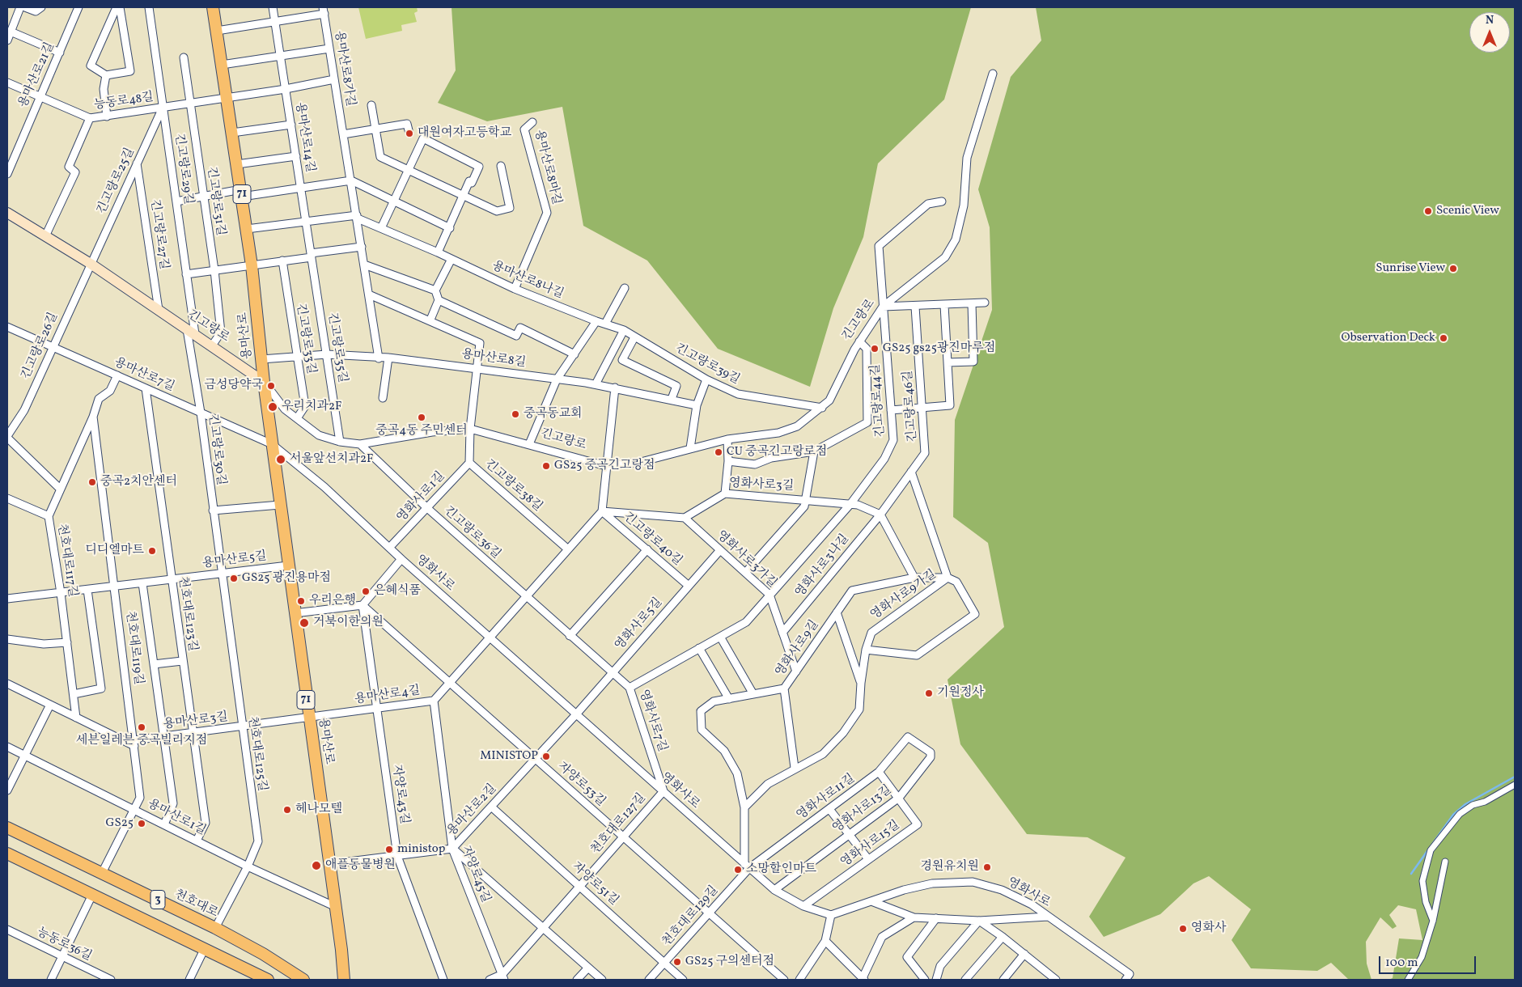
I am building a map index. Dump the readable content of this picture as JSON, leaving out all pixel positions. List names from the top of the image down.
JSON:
{
  "streets": {
    "main road": [
      "71",
      "긴고랑로",
      "용마산로",
      "3",
      "천호대로"
    ],
    "street": [
      "용마산로8가길",
      "용마산로21길",
      "능동로48길",
      "용마산로14길",
      "용마산로8마길",
      "긴고랑로29길",
      "긴고랑로25길",
      "긴고랑로31길",
      "긴고랑로27길",
      "용마산로8나길",
      "긴고랑로33길",
      "긴고랑로26길",
      "긴고랑로35길",
      "용마산로8길",
      "긴고랑로39길",
      "용마산로7길",
      "긴고랑로44길",
      "긴고랑로46길",
      "긴고랑로30길",
      "영화사로3길",
      "긴고랑로38길",
      "영화사로1길",
      "긴고랑로36길",
      "긴고랑로40길",
      "영화사로3가길",
      "천호대로117길",
      "용마산로5길",
      "영화사로3나길",
      "영화사로",
      "영화사로9가길",
      "천호대로123길",
      "영화사로5길",
      "천호대로119길",
      "영화사로9길",
      "용마산로4길",
      "영화사로7길",
      "용마산로3길",
      "천호대로125길",
      "자양로53길",
      "자양로43길",
      "영화사로11길",
      "영화사로13길",
      "용마산로2길",
      "용마산로1길",
      "천호대로127길",
      "영화사로15길",
      "자양로45길",
      "자양로51길",
      "천호대로129길",
      "능동로36길"
    ]
  },
  "crossings": [
    ["용마산로8가길", "능동로48길"],
    ["용마산로8가길", "용마산로14길"],
    ["용마산로8가길", "용마산로8나길"],
    ["용마산로8가길", "용마산로8길"],
    ["용마산로21길", "능동로48길"],
    ["능동로48길", "용마산로14길"],
    ["능동로48길", "긴고랑로29길"],
    ["능동로48길", "긴고랑로25길"],
    ["능동로48길", "긴고랑로31길"],
    ["능동로48길", "용마산로"],
    ["용마산로14길", "긴고랑로29길"],
    ["용마산로14길", "긴고랑로31길"],
    ["용마산로14길", "용마산로"],
    ["용마산로14길", "긴고랑로35길"],
    ["용마산로8마길", "용마산로8나길"],
    ["긴고랑로29길", "긴고랑로25길"],
    ["긴고랑로29길", "긴고랑로"],
    ["긴고랑로29길", "긴고랑로30길"],
    ["긴고랑로25길", "긴고랑로27길"],
    ["긴고랑로25길", "긴고랑로"],
    ["긴고랑로25길", "긴고랑로26길"],
    ["긴고랑로31길", "긴고랑로"],
    ["긴고랑로27길", "긴고랑로"],
    ["용마산로8나길", "긴고랑로39길"],
    ["긴고랑로", "용마산로"],
    ["긴고랑로", "긴고랑로33길"],
    ["긴고랑로", "긴고랑로26길"],
    ["긴고랑로", "긴고랑로35길"],
    ["긴고랑로", "긴고랑로39길"],
    ["긴고랑로", "긴고랑로44길"],
    ["긴고랑로", "긴고랑로30길"],
    ["긴고랑로", "긴고랑로38길"],
    ["긴고랑로", "긴고랑로36길"],
    ["용마산로", "용마산로8길"],
    ["용마산로", "용마산로7길"],
    ["용마산로", "용마산로5길"],
    ["용마산로", "영화사로"],
    ["용마산로", "용마산로4길"],
    ["용마산로", "용마산로3길"],
    ["용마산로", "용마산로2길"],
    ["용마산로", "용마산로1길"],
    ["긴고랑로33길", "용마산로8길"],
    ["긴고랑로26길", "용마산로7길"],
    ["긴고랑로26길", "천호대로117길"],
    ["긴고랑로35길", "용마산로8길"],
    ["용마산로8길", "긴고랑로38길"],
    ["용마산로7길", "긴고랑로30길"],
    ["용마산로7길", "천호대로117길"],
    ["용마산로7길", "영화사로"],
    ["용마산로7길", "천호대로123길"],
    ["긴고랑로44길", "영화사로3길"],
    ["긴고랑로44길", "영화사로7길"],
    ["긴고랑로46길", "영화사로3길"],
    ["긴고랑로46길", "영화사로3나길"],
    ["긴고랑로30길", "용마산로5길"],
    ["긴고랑로30길", "천호대로125길"],
    ["영화사로3길", "영화사로3가길"],
    ["영화사로3길", "영화사로3나길"],
    ["영화사로3길", "영화사로7길"],
    ["긴고랑로38길", "영화사로1길"],
    ["영화사로1길", "긴고랑로36길"],
    ["영화사로1길", "영화사로"],
    ["긴고랑로36길", "영화사로5길"],
    ["긴고랑로36길", "영화사로7길"],
    ["긴고랑로40길", "영화사로5길"],
    ["영화사로3가길", "영화사로3나길"],
    ["영화사로3가길", "영화사로5길"],
    ["영화사로3가길", "영화사로9길"],
    ["영화사로3가길", "영화사로7길"],
    ["천호대로117길", "용마산로5길"],
    ["천호대로117길", "천호대로119길"],
    ["용마산로5길", "천호대로123길"],
    ["용마산로5길", "천호대로119길"],
    ["용마산로5길", "천호대로125길"],
    ["영화사로", "영화사로5길"],
    ["영화사로", "영화사로9길"],
    ["영화사로", "용마산로4길"],
    ["영화사로", "영화사로7길"],
    ["영화사로", "영화사로11길"],
    ["영화사로", "영화사로13길"],
    ["영화사로", "용마산로2길"],
    ["영화사로", "천호대로127길"],
    ["영화사로", "영화사로15길"],
    ["영화사로", "천호대로129길"],
    ["영화사로9가길", "영화사로9길"],
    ["천호대로123길", "용마산로3길"],
    ["천호대로123길", "용마산로1길"],
    ["영화사로5길", "용마산로2길"],
    ["천호대로119길", "용마산로3길"],
    ["천호대로119길", "용마산로1길"],
    ["천호대로119길", "천호대로"],
    ["영화사로9길", "영화사로11길"],
    ["영화사로9길", "천호대로129길"],
    ["용마산로4길", "용마산로3길"],
    ["용마산로4길", "자양로53길"],
    ["용마산로4길", "자양로43길"],
    ["용마산로4길", "자양로45길"],
    ["영화사로7길", "천호대로127길"],
    ["용마산로3길", "천호대로125길"],
    ["천호대로125길", "용마산로1길"],
    ["천호대로125길", "천호대로"],
    ["자양로53길", "자양로43길"],
    ["자양로53길", "용마산로2길"],
    ["자양로53길", "천호대로127길"],
    ["자양로53길", "천호대로129길"],
    ["자양로43길", "용마산로2길"],
    ["영화사로11길", "영화사로13길"],
    ["영화사로11길", "영화사로15길"],
    ["영화사로11길", "천호대로129길"],
    ["영화사로13길", "영화사로15길"],
    ["용마산로2길", "자양로45길"],
    ["용마산로2길", "자양로51길"],
    ["천호대로127길", "자양로45길"],
    ["천호대로127길", "자양로51길"],
    ["자양로51길", "천호대로129길"]
  ],
  "places": [
    "대원여자고등학교",
    "Scenic View",
    "Sunrise View",
    "Observation Deck",
    "GS25 gs25광진마루점",
    "금성당약국",
    "우리치과2F",
    "중곡동교회",
    "중곡4동 주민센터",
    "CU 중곡긴고랑로점",
    "서울앞선치과2F",
    "GS25 중곡긴고랑점",
    "중곡2치안센터",
    "디디엘마트",
    "GS25 광진용마점",
    "은혜식품",
    "우리은행",
    "거북이한의원",
    "기원정사",
    "세븐일레븐 중곡빌리지점",
    "MINISTOP",
    "헤나모텔",
    "GS25",
    "ministop",
    "애플동물병원",
    "경원유치원",
    "소망할인마트",
    "영화사",
    "GS25 구의센터점"
  ],
  "scale_bar": "100 m",
  "north": "top"
}
